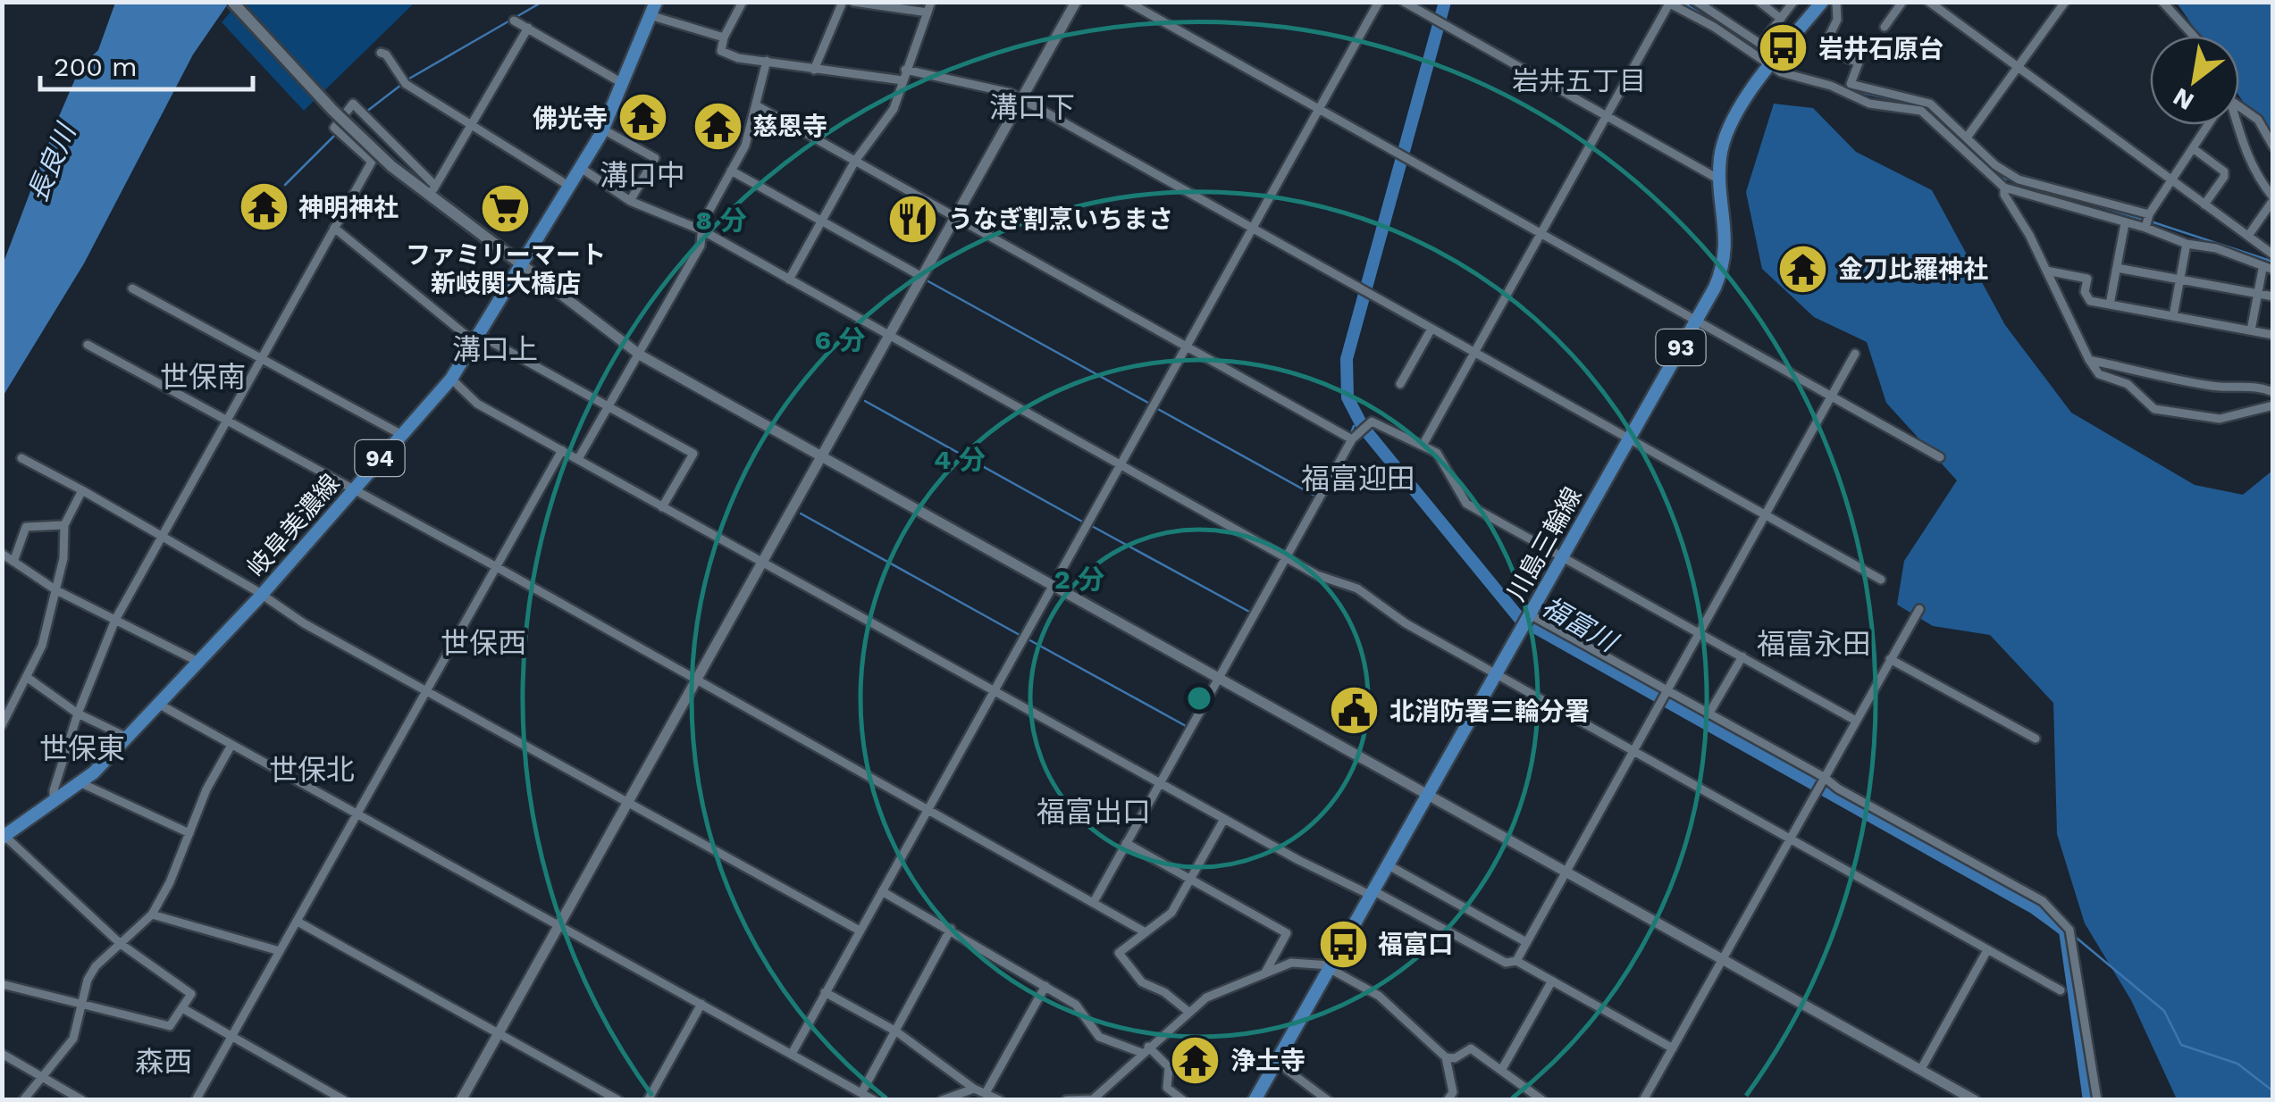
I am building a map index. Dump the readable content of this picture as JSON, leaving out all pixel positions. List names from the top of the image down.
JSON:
{
  "streets": {
    "main road": [
      "93",
      "94",
      "岐阜美濃線",
      "川島三輪線"
    ]
  },
  "districts": [
    "岩井五丁目",
    "溝口下",
    "溝口中",
    "溝口上",
    "世保南",
    "福富迎田",
    "世保西",
    "福富永田",
    "世保東",
    "世保北",
    "福富出口",
    "森西"
  ],
  "water": ["長良川", "福富川"],
  "places": {
    "bus stop": ["岩井石原台", "福富口"],
    "temple": [
      "佛光寺",
      "慈恩寺",
      "神明神社",
      "金刀比羅神社",
      "浄土寺"
    ],
    "supermarket": ["ファミリーマート 新岐関大橋店"],
    "restaurant": ["うなぎ割烹いちまさ"],
    "public building": ["北消防署三輪分署"]
  },
  "scale_bar": "200 m",
  "north": "bottom left",
  "rings": [
    "8 分",
    "6 分",
    "4 分",
    "2 分"
  ]
}
